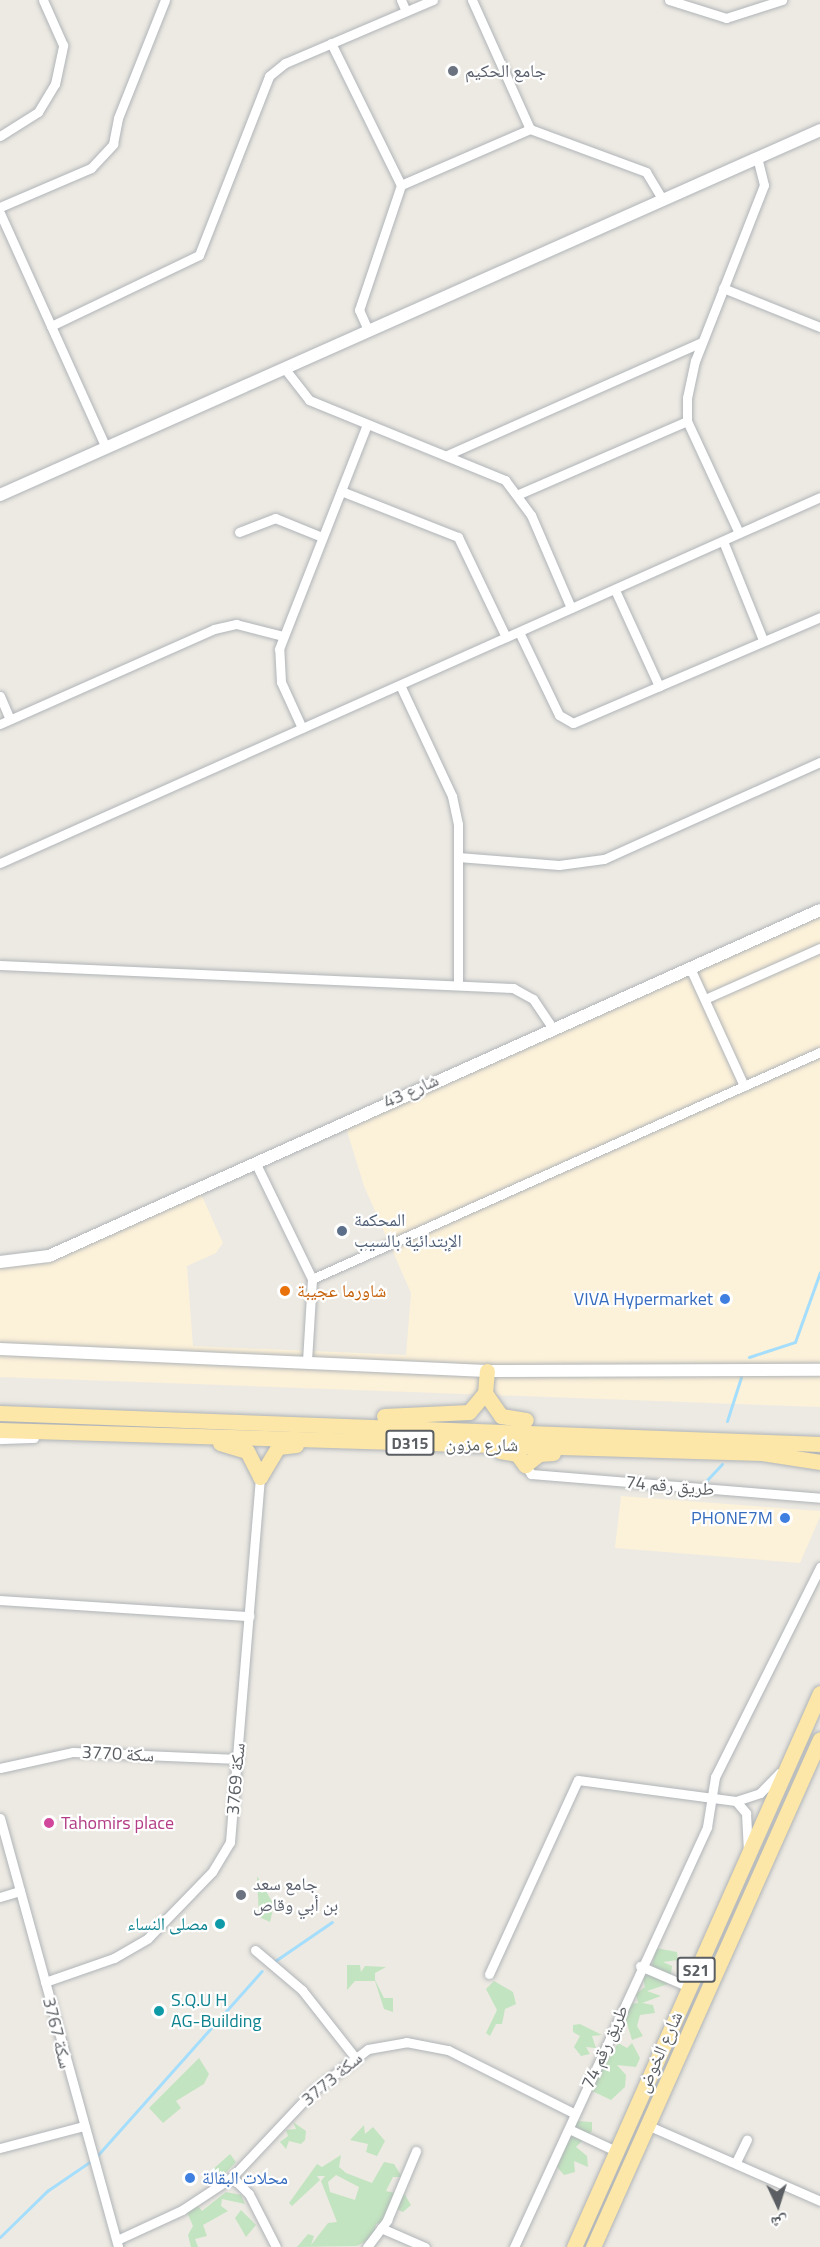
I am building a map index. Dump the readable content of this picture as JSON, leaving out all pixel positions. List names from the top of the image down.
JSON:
{
  "streets": {
    "main road": [
      "D315",
      "شارع مزون",
      "S21",
      "شارع الخوض"
    ],
    "street": [
      "شارع 43",
      "طريق رقم 74",
      "سكة 3770",
      "سكة 3769",
      "سكة 3767",
      "سكة 3773"
    ]
  },
  "crossings": [
    ["طريق رقم 74", "سكة 3773"],
    ["سكة 3770", "سكة 3769"],
    ["سكة 3769", "سكة 3767"],
    ["سكة 3767", "سكة 3773"]
  ],
  "places": [
    "جامع الحكيم",
    "المحكمة الإبتدائية بالسيب",
    "شاورما عجيبة",
    "VIVA Hypermarket",
    "PHONE7M",
    "Tahomirs place",
    "جامع سعد بن أبي وقاص",
    "مصلى النساء",
    "S.Q.U H AG-Building",
    "محلات البقالة"
  ],
  "north": "bottom"
}
